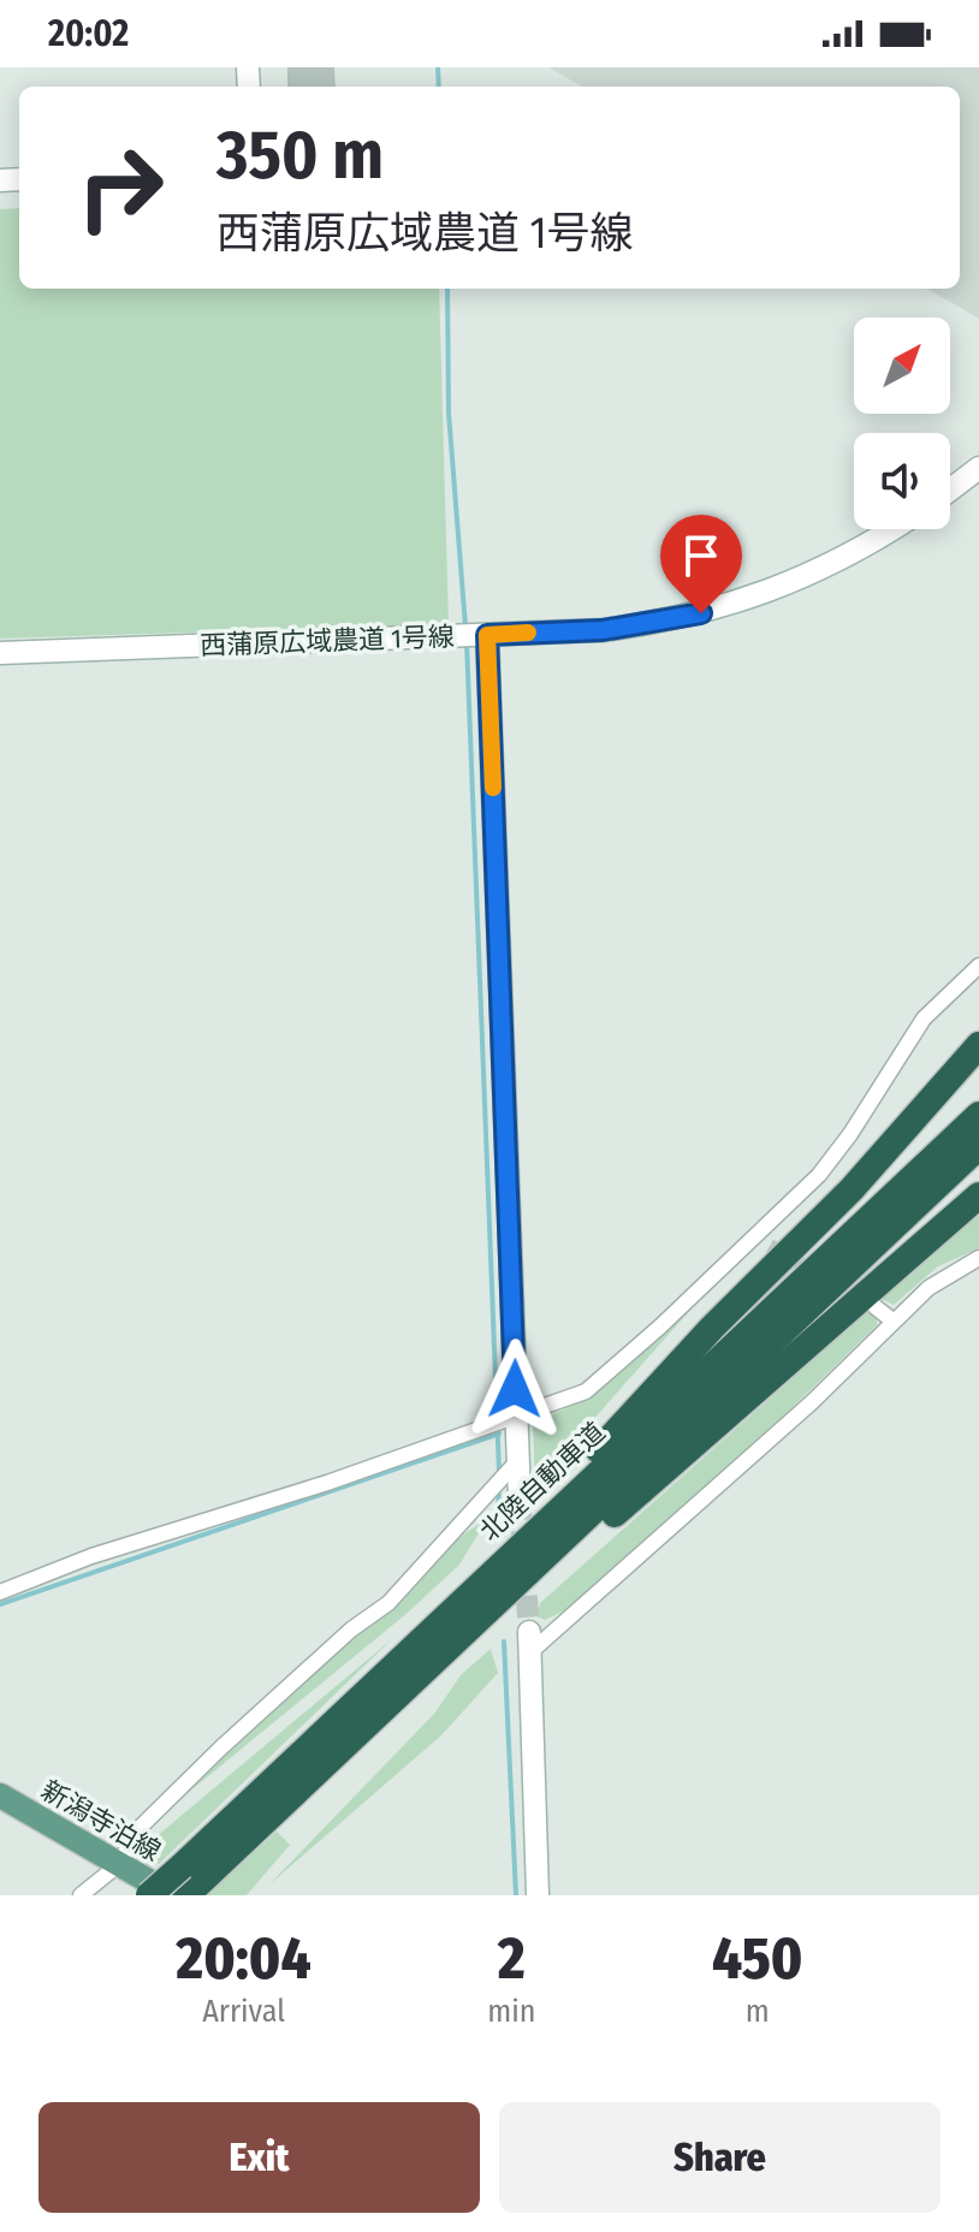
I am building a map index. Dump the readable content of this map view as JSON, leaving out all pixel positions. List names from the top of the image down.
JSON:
{
  "streets": {
    "highway": ["北陸自動車道"],
    "main road": ["新潟寺泊線"],
    "street": ["西蒲原広域農道 1号線"]
  },
  "north": "top right",
  "page": {
    "status": "20:02",
    "turn": ["350 m", "西蒲原広域農道 1号線"],
    "eta": [
      "20:04",
      "Arrival",
      "2",
      "min",
      "450",
      "m"
    ],
    "buttons": ["Exit", "Share"]
  }
}
